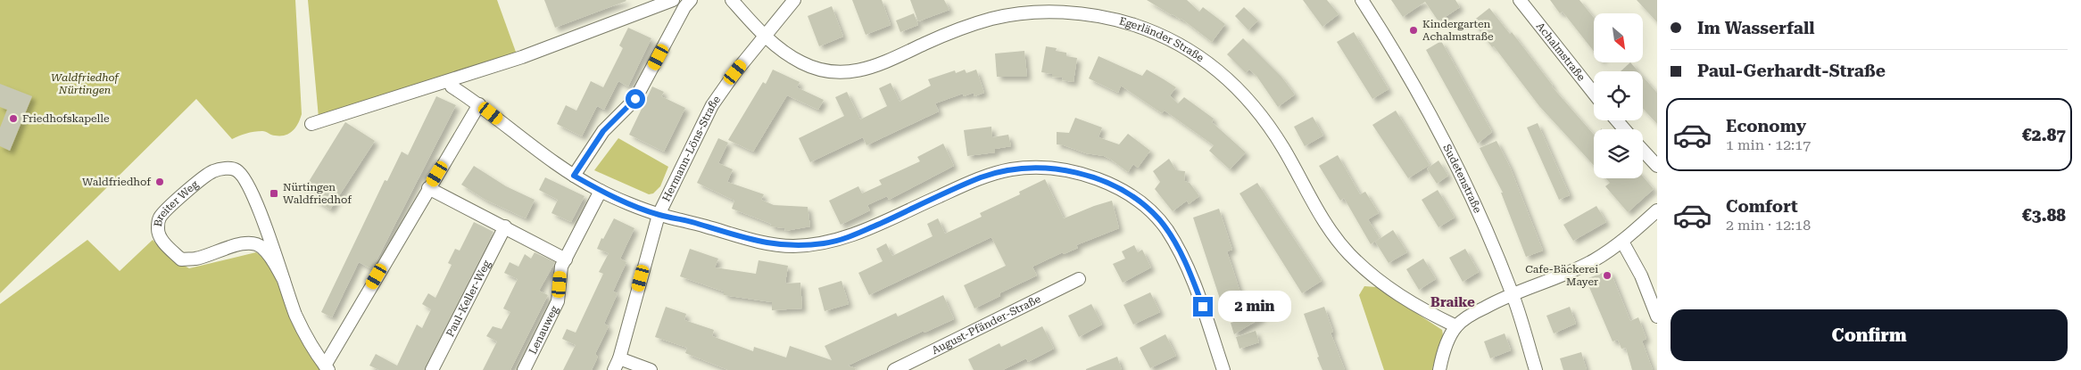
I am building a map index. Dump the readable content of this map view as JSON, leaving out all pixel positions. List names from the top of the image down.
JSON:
{
  "streets": {
    "street": [
      "Egerländer Straße",
      "Achalmstraße",
      "Hermann-Löns-Straße",
      "Sudetenstraße",
      "Breiter Weg",
      "Paul-Keller-Weg",
      "August-Pfänder-Straße",
      "Lenauweg"
    ]
  },
  "crossings": [
    ["Egerländer Straße", "Hermann-Löns-Straße"]
  ],
  "districts": ["Braike"],
  "parks": ["Waldfriedhof Nürtingen"],
  "places": {
    "other": [
      "Kindergarten Achalmstraße",
      "Friedhofskapelle",
      "Waldfriedhof",
      "Cafe-Bäckerei Mayer"
    ],
    "transit": ["Nürtingen Waldfriedhof"]
  },
  "north": "bottom right",
  "page": {
    "banner": ["Im Wasserfall", "Paul-Gerhardt-Straße"],
    "list": [
      {
        "name": "Economy",
        "note": "1 min · 12:17",
        "value": "€2.87"
      },
      {
        "name": "Comfort",
        "note": "2 min · 12:18",
        "value": "€3.88"
      }
    ],
    "bubble": "2 min",
    "buttons": "Confirm"
  }
}
